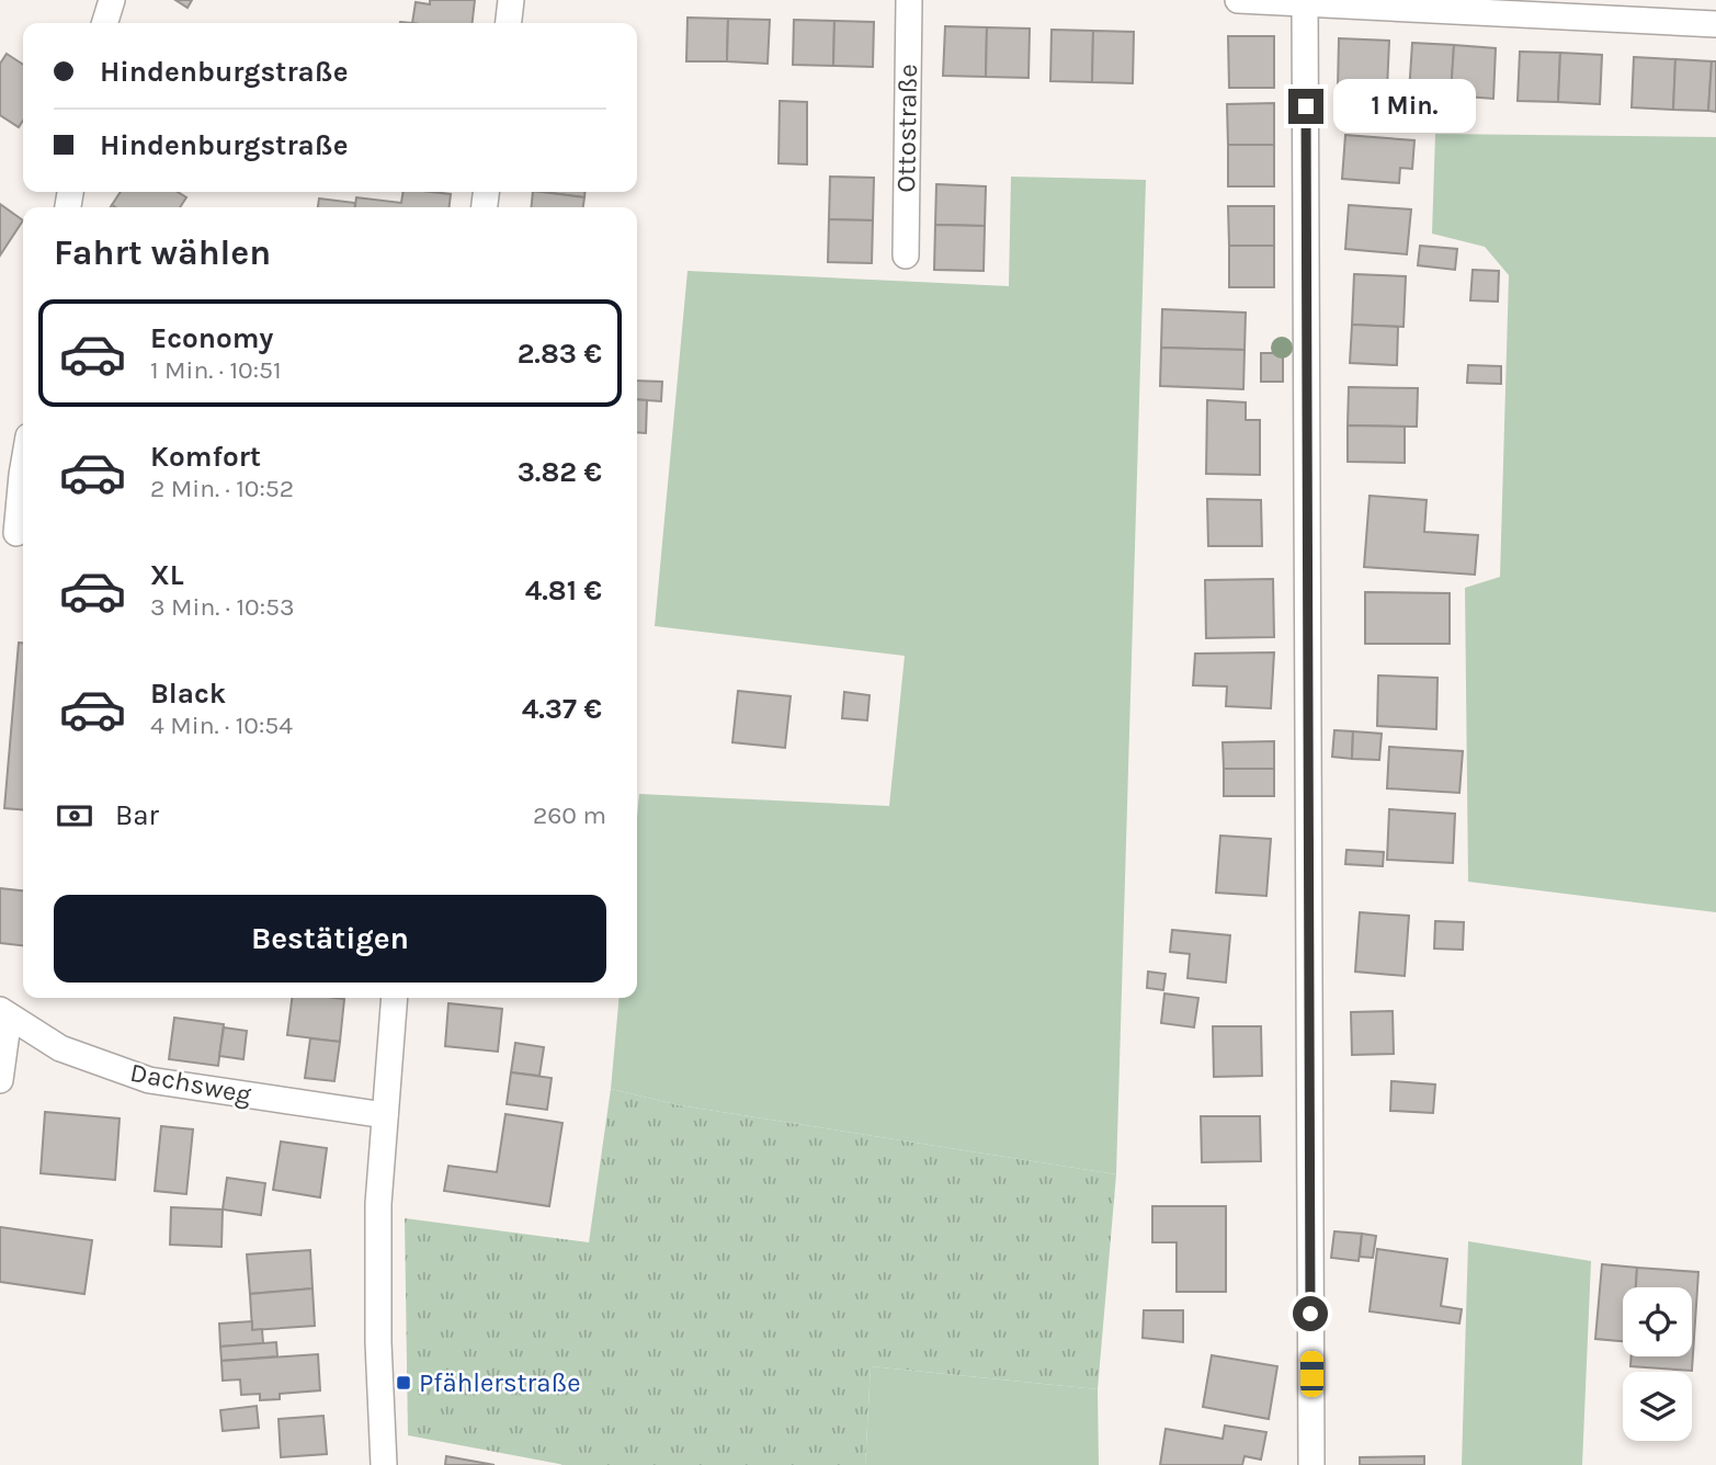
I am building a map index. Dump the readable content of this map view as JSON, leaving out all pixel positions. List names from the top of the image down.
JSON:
{
  "streets": {
    "street": ["Ottostraße", "Dachsweg"]
  },
  "places": {
    "transit": ["Pfählerstraße"]
  },
  "page": {
    "banner": ["Hindenburgstraße", "Hindenburgstraße"],
    "bubble": "1 Min.",
    "heading": "Fahrt wählen",
    "list": [
      {
        "name": "Economy",
        "note": "1 Min. · 10:51",
        "value": "2.83 €"
      },
      {
        "name": "Komfort",
        "note": "2 Min. · 10:52",
        "value": "3.82 €"
      },
      {
        "name": "XL",
        "note": "3 Min. · 10:53",
        "value": "4.81 €"
      },
      {
        "name": "Black",
        "note": "4 Min. · 10:54",
        "value": "4.37 €"
      }
    ],
    "pay": ["Bar", "260 m"],
    "buttons": "Bestätigen"
  }
}
